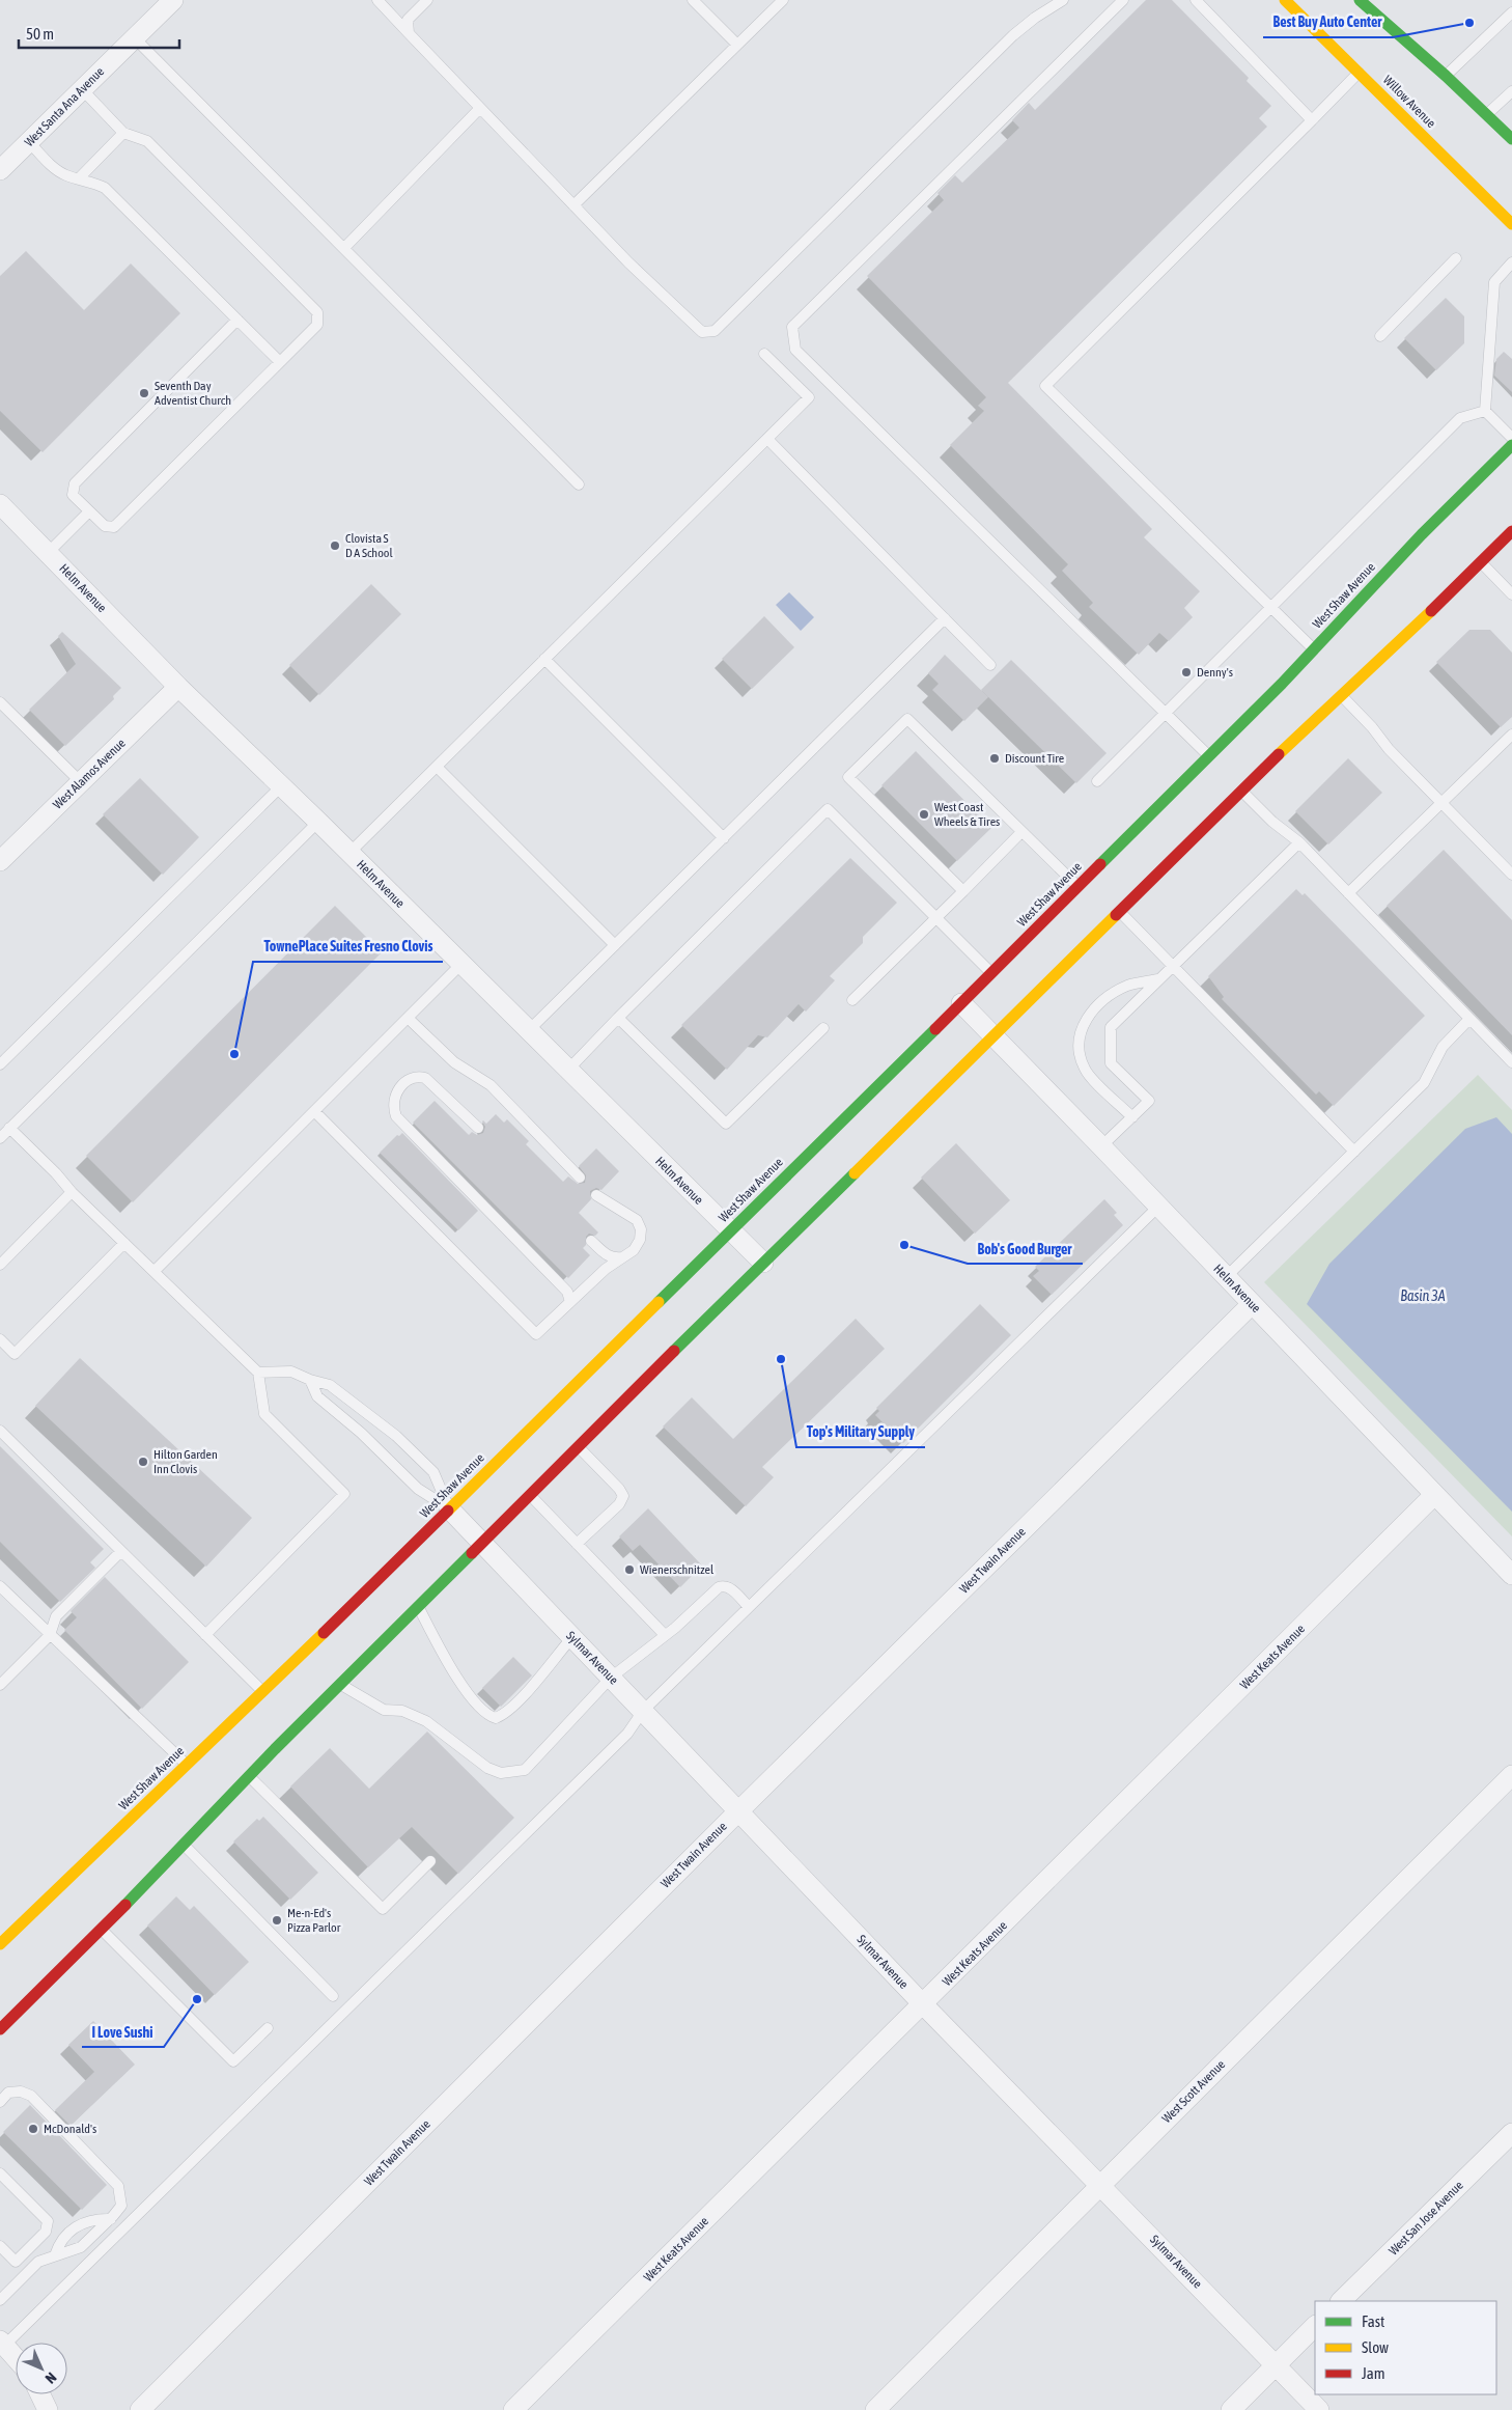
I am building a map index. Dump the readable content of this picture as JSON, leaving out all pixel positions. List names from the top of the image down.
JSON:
{
  "streets": {
    "main road": ["Willow Avenue", "West Shaw Avenue"],
    "street": [
      "West Santa Ana Avenue",
      "Helm Avenue",
      "West Alamos Avenue",
      "West Twain Avenue",
      "West Keats Avenue",
      "Sylmar Avenue",
      "West Scott Avenue",
      "West San Jose Avenue"
    ]
  },
  "crossings": [
    ["Helm Avenue", "West Shaw Avenue"],
    ["Helm Avenue", "West Alamos Avenue"],
    ["Helm Avenue", "West Twain Avenue"],
    ["Helm Avenue", "West Keats Avenue"],
    ["West Shaw Avenue", "Sylmar Avenue"],
    ["West Twain Avenue", "Sylmar Avenue"],
    ["West Keats Avenue", "Sylmar Avenue"],
    ["Sylmar Avenue", "West Scott Avenue"]
  ],
  "water": ["Basin 3A"],
  "places": [
    "Best Buy Auto Center",
    "Seventh Day Adventist Church",
    "Clovista S D A School",
    "Denny's",
    "Discount Tire",
    "West Coast Wheels & Tires",
    "TownePlace Suites Fresno Clovis",
    "Bob's Good Burger",
    "Top's Military Supply",
    "Hilton Garden Inn Clovis",
    "Wienerschnitzel",
    "Me-n-Ed's Pizza Parlor",
    "I Love Sushi",
    "McDonald's"
  ],
  "legend": ["Fast", "Slow", "Jam"],
  "scale_bar": "50 m",
  "north": "bottom right"
}
